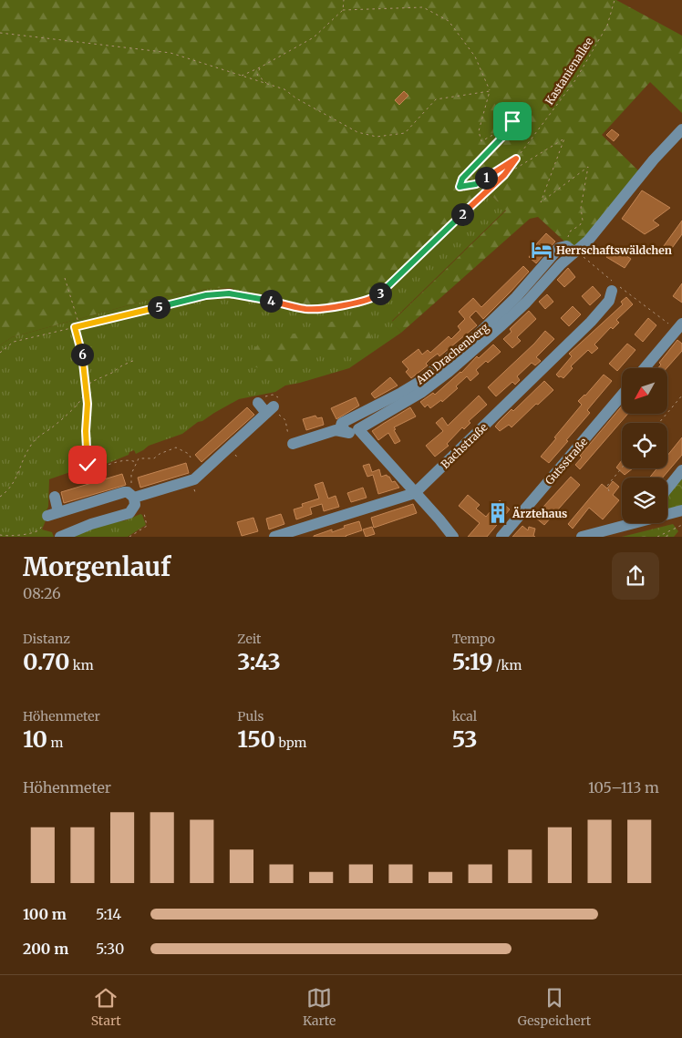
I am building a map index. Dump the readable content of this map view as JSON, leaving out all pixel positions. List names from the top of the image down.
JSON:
{
  "streets": {
    "street": ["Am Drachenberg", "Bachstraße", "Gutsstraße"],
    "path": ["Kastanienallee"]
  },
  "places": {
    "hotel": ["Herrschaftswäldchen"],
    "building": ["Ärztehaus"]
  },
  "north": "bottom left",
  "page": {
    "pins": [
      "1",
      "2",
      "3",
      "4",
      "5",
      "6"
    ],
    "heading": ["Morgenlauf", "08:26"],
    "stats": [
      ["Distanz", "0.70 km"],
      ["Zeit", "3:43"],
      ["Tempo", "5:19 /km"],
      ["Höhenmeter", "10 m"],
      ["Puls", "150 bpm"],
      ["kcal", "53"]
    ],
    "chart": ["Höhenmeter", "105–113 m"],
    "list": [
      {
        "name": "100 m",
        "note": "5:14"
      },
      {
        "name": "200 m",
        "note": "5:30"
      }
    ],
    "tabs": ["Start", "Karte", "Gespeichert"]
  }
}
